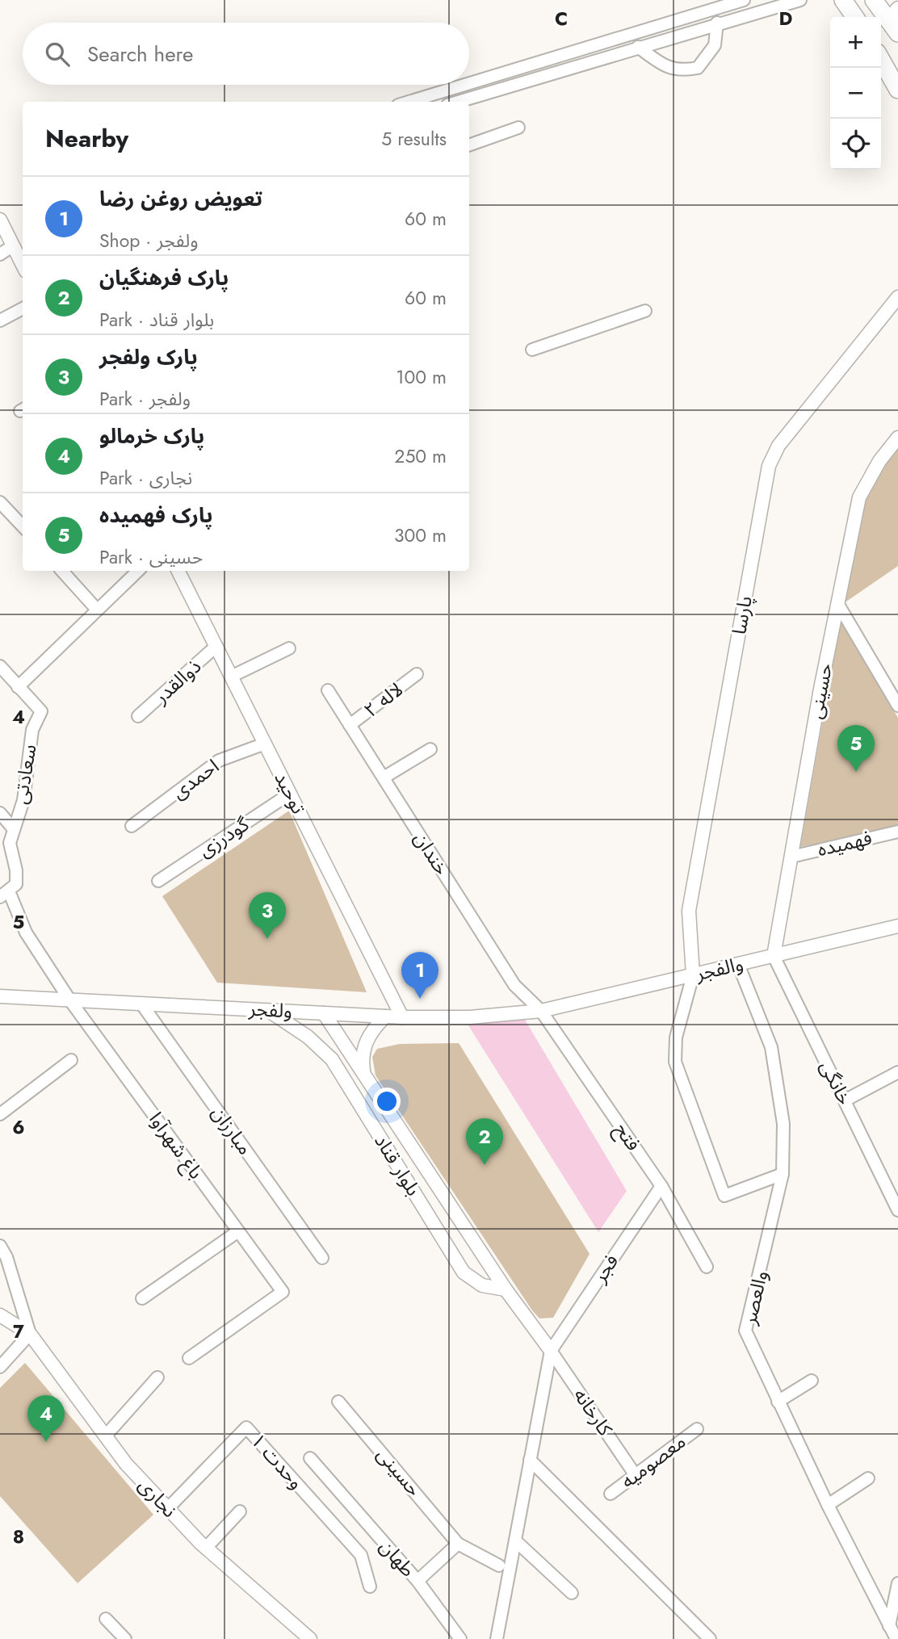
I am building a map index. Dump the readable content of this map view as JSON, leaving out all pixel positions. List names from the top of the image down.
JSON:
{
  "streets": {
    "street": [
      "پارسا",
      "ذوالقدر",
      "حسینی",
      "لاله ۲",
      "سعادتی",
      "احمدی",
      "توحید",
      "گودرزی",
      "فهمیده",
      "خندان",
      "والفجر",
      "ولفجر",
      "خانگی",
      "مبارزان",
      "فتح",
      "باغ شهرآوا",
      "بلوار قناد",
      "فجر",
      "والعصر",
      "کارخانه",
      "وحدت ۱",
      "معصومیه",
      "نجاری",
      "طهان"
    ]
  },
  "crossings": [
    ["پارسا", "والفجر"],
    ["ذوالقدر", "توحید"],
    ["حسینی", "فهمیده"],
    ["حسینی", "والفجر"],
    ["حسینی", "خانگی"],
    ["حسینی", "طهان"],
    ["لاله ۲", "خندان"],
    ["سعادتی", "باغ شهرآوا"],
    ["احمدی", "توحید"],
    ["توحید", "گودرزی"],
    ["توحید", "ولفجر"],
    ["خندان", "والفجر"],
    ["خندان", "ولفجر"],
    ["خندان", "فتح"],
    ["والفجر", "ولفجر"],
    ["والفجر", "خانگی"],
    ["والفجر", "فتح"],
    ["والفجر", "والعصر"],
    ["ولفجر", "مبارزان"],
    ["ولفجر", "فتح"],
    ["ولفجر", "باغ شهرآوا"],
    ["ولفجر", "بلوار قناد"],
    ["فتح", "فجر"],
    ["بلوار قناد", "فجر"],
    ["بلوار قناد", "کارخانه"],
    ["فجر", "کارخانه"],
    ["کارخانه", "معصومیه"],
    ["وحدت ۱", "نجاری"]
  ],
  "page": {
    "map_buttons": ["+", "−"],
    "search": "Search here",
    "heading": ["Nearby", "5 results"],
    "list": [
      {
        "mark": "1",
        "name": "تعویض روغن رضا",
        "note": "Shop · ولفجر",
        "value": "60 m"
      },
      {
        "mark": "2",
        "name": "پارک فرهنگیان",
        "note": "Park · بلوار قناد",
        "value": "60 m"
      },
      {
        "mark": "3",
        "name": "پارک ولفجر",
        "note": "Park · ولفجر",
        "value": "100 m"
      },
      {
        "mark": "4",
        "name": "پارک خرمالو",
        "note": "Park · نجاری",
        "value": "250 m"
      },
      {
        "mark": "5",
        "name": "پارک فهمیده",
        "note": "Park · حسینی",
        "value": "300 m"
      }
    ],
    "pins": [
      "5",
      "3",
      "1",
      "2",
      "4"
    ]
  },
  "grid": {
    "columns": ["C", "D"],
    "rows": [
      "4",
      "5",
      "6",
      "7",
      "8"
    ]
  }
}
